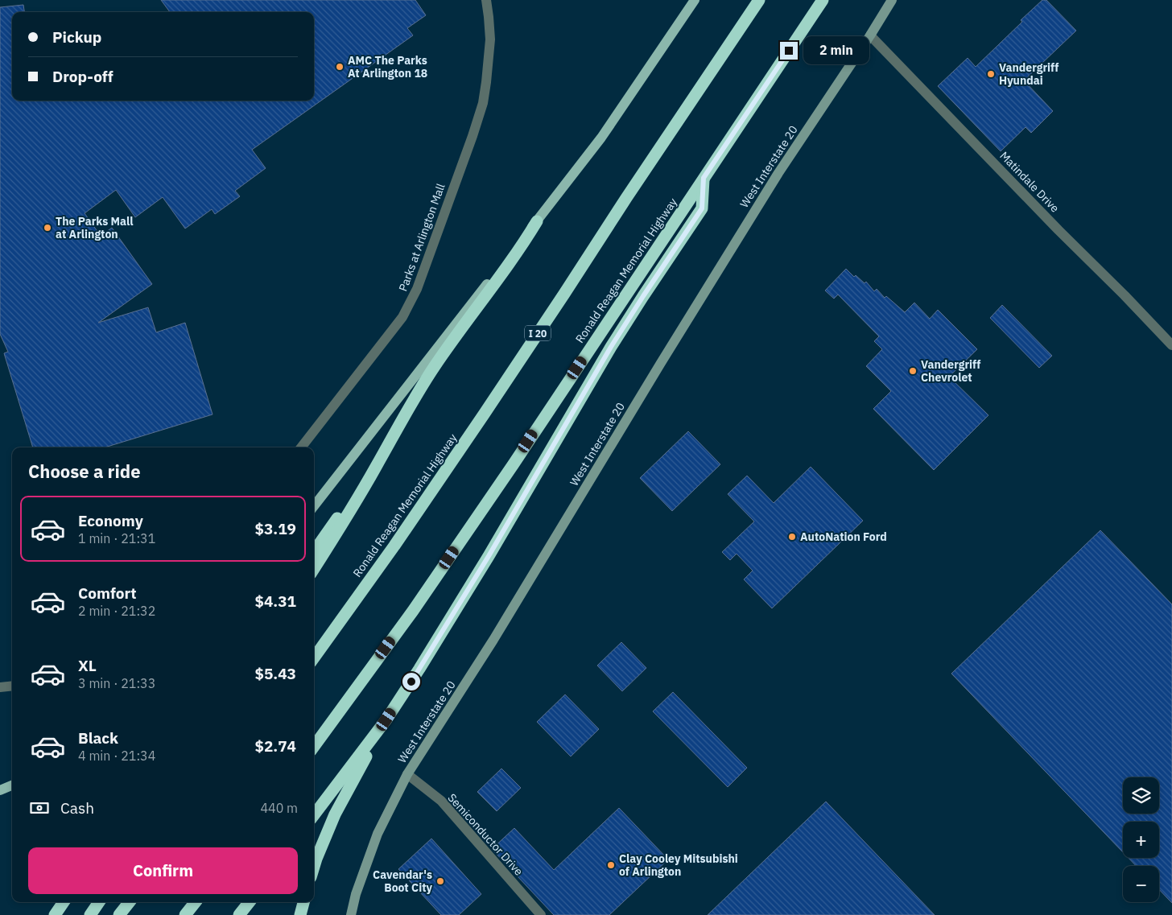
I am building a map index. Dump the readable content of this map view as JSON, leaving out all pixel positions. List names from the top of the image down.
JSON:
{
  "streets": {
    "highway": ["Ronald Reagan Memorial Highway", "I 20"],
    "main road": ["West Interstate 20"],
    "street": ["Matindale Drive", "Parks at Arlington Mall", "Semiconductor Drive"]
  },
  "crossings": [
    ["West Interstate 20", "Matindale Drive"],
    ["West Interstate 20", "Semiconductor Drive"]
  ],
  "places": [
    "AMC The Parks At Arlington 18",
    "Vandergriff Hyundai",
    "The Parks Mall at Arlington",
    "Vandergriff Chevrolet",
    "AutoNation Ford",
    "Clay Cooley Mitsubishi of Arlington",
    "Cavendar's Boot City"
  ],
  "page": {
    "banner": ["Pickup", "Drop-off"],
    "bubble": "2 min",
    "heading": "Choose a ride",
    "list": [
      {
        "name": "Economy",
        "note": "1 min · 21:31",
        "value": "$3.19"
      },
      {
        "name": "Comfort",
        "note": "2 min · 21:32",
        "value": "$4.31"
      },
      {
        "name": "XL",
        "note": "3 min · 21:33",
        "value": "$5.43"
      },
      {
        "name": "Black",
        "note": "4 min · 21:34",
        "value": "$2.74"
      }
    ],
    "map_buttons": ["+", "−"],
    "pay": ["Cash", "440 m"],
    "buttons": "Confirm"
  }
}
